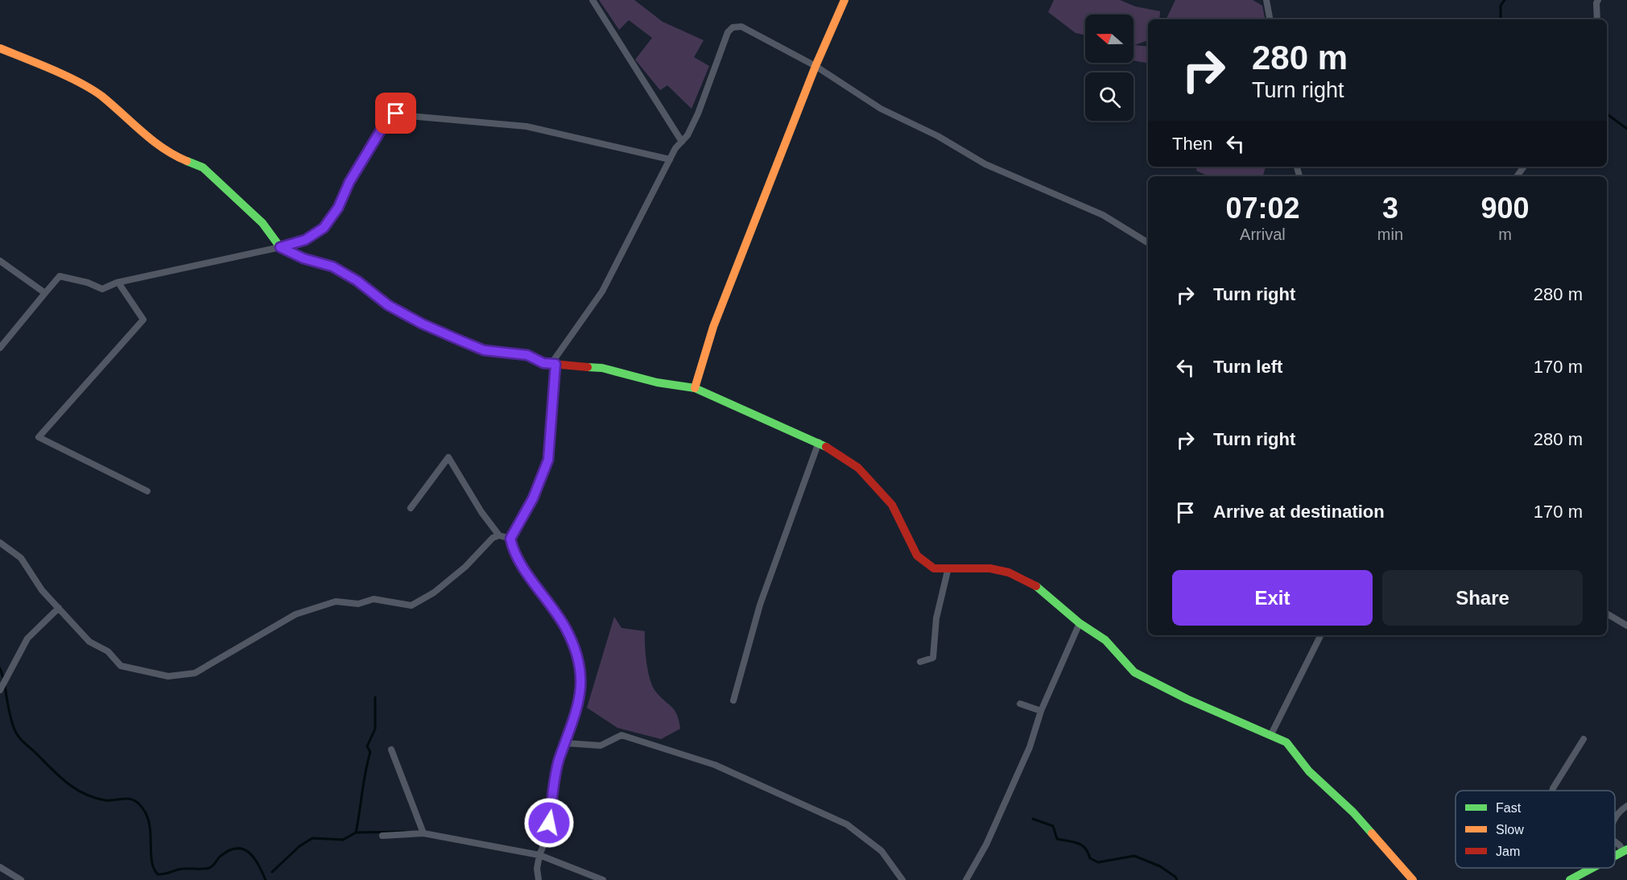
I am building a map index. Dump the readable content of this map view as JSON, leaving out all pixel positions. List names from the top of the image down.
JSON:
{
  "legend": ["Fast", "Slow", "Jam"],
  "north": "left",
  "page": {
    "turn": ["280 m", "Turn right"],
    "then": "Then",
    "eta": [
      "07:02",
      "Arrival",
      "3",
      "min",
      "900",
      "m"
    ],
    "list": [
      {
        "name": "Turn right",
        "value": "280 m"
      },
      {
        "name": "Turn left",
        "value": "170 m"
      },
      {
        "name": "Turn right",
        "value": "280 m"
      },
      {
        "name": "Arrive at destination",
        "value": "170 m"
      }
    ],
    "buttons": ["Exit", "Share"]
  }
}
